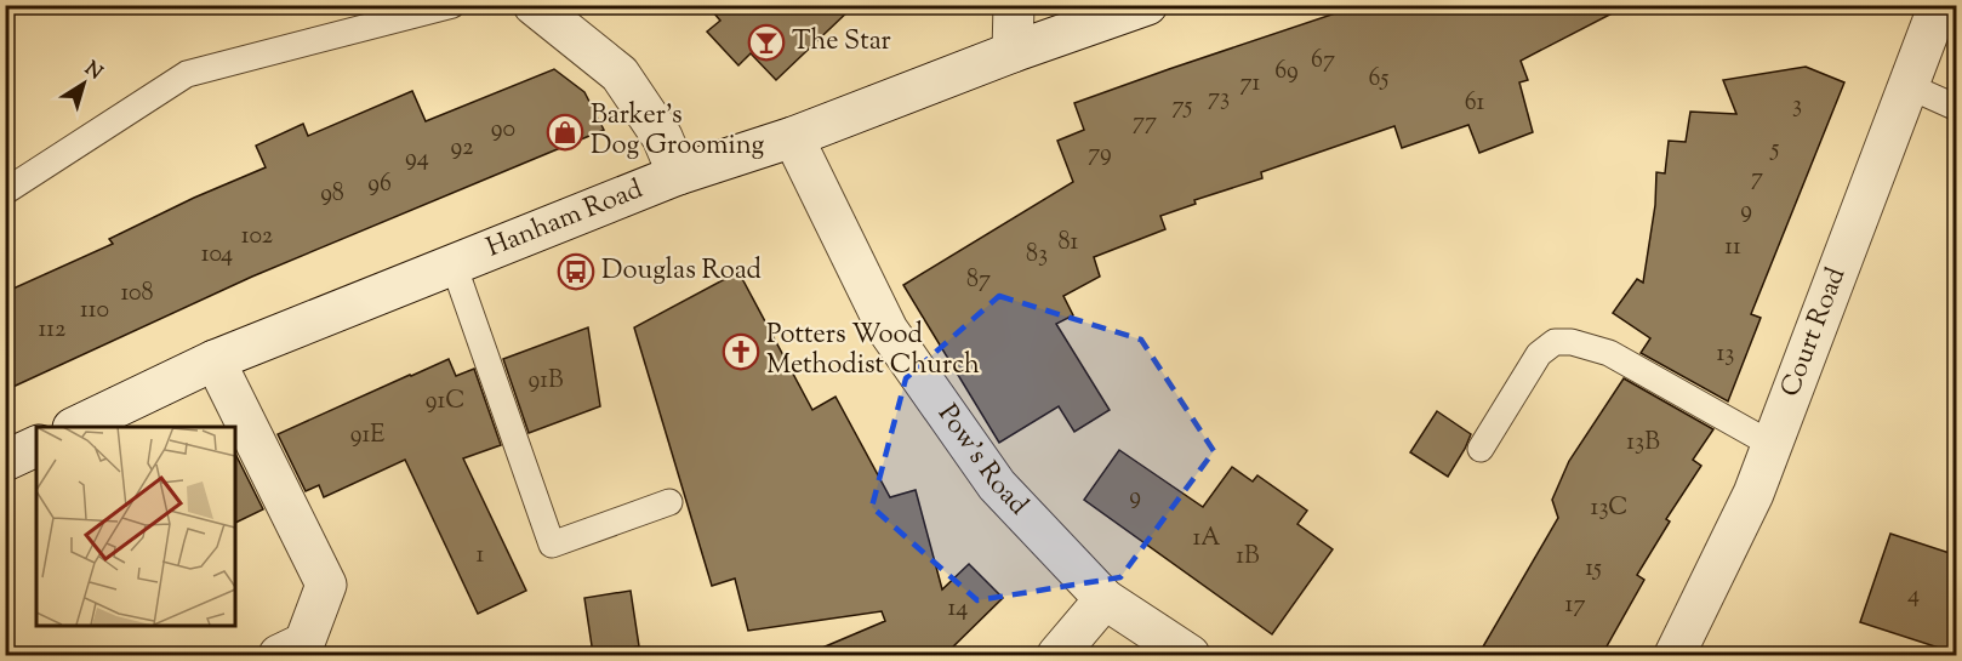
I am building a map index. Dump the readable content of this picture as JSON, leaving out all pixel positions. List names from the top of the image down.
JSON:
{
  "streets": {
    "street": ["Hanham Road", "Court Road", "Pow's Road"]
  },
  "crossings": [
    ["Hanham Road", "Pow's Road"]
  ],
  "places": {
    "bar": ["The Star"],
    "shop": ["Barker's Dog Grooming"],
    "bus stop": ["Douglas Road"],
    "church": ["Potters Wood Methodist Church"]
  },
  "house_numbers": [
    "67",
    "69",
    "65",
    "71",
    "73",
    "61",
    "3",
    "75",
    "77",
    "90",
    "92",
    "5",
    "79",
    "94",
    "7",
    "96",
    "98",
    "9",
    "102",
    "81",
    "11",
    "104",
    "83",
    "87",
    "108",
    "110",
    "112",
    "13",
    "91B",
    "91C",
    "91E",
    "13B",
    "9",
    "13C",
    "1A",
    "1",
    "1B",
    "15",
    "4",
    "17",
    "14"
  ],
  "north": "top right"
}
